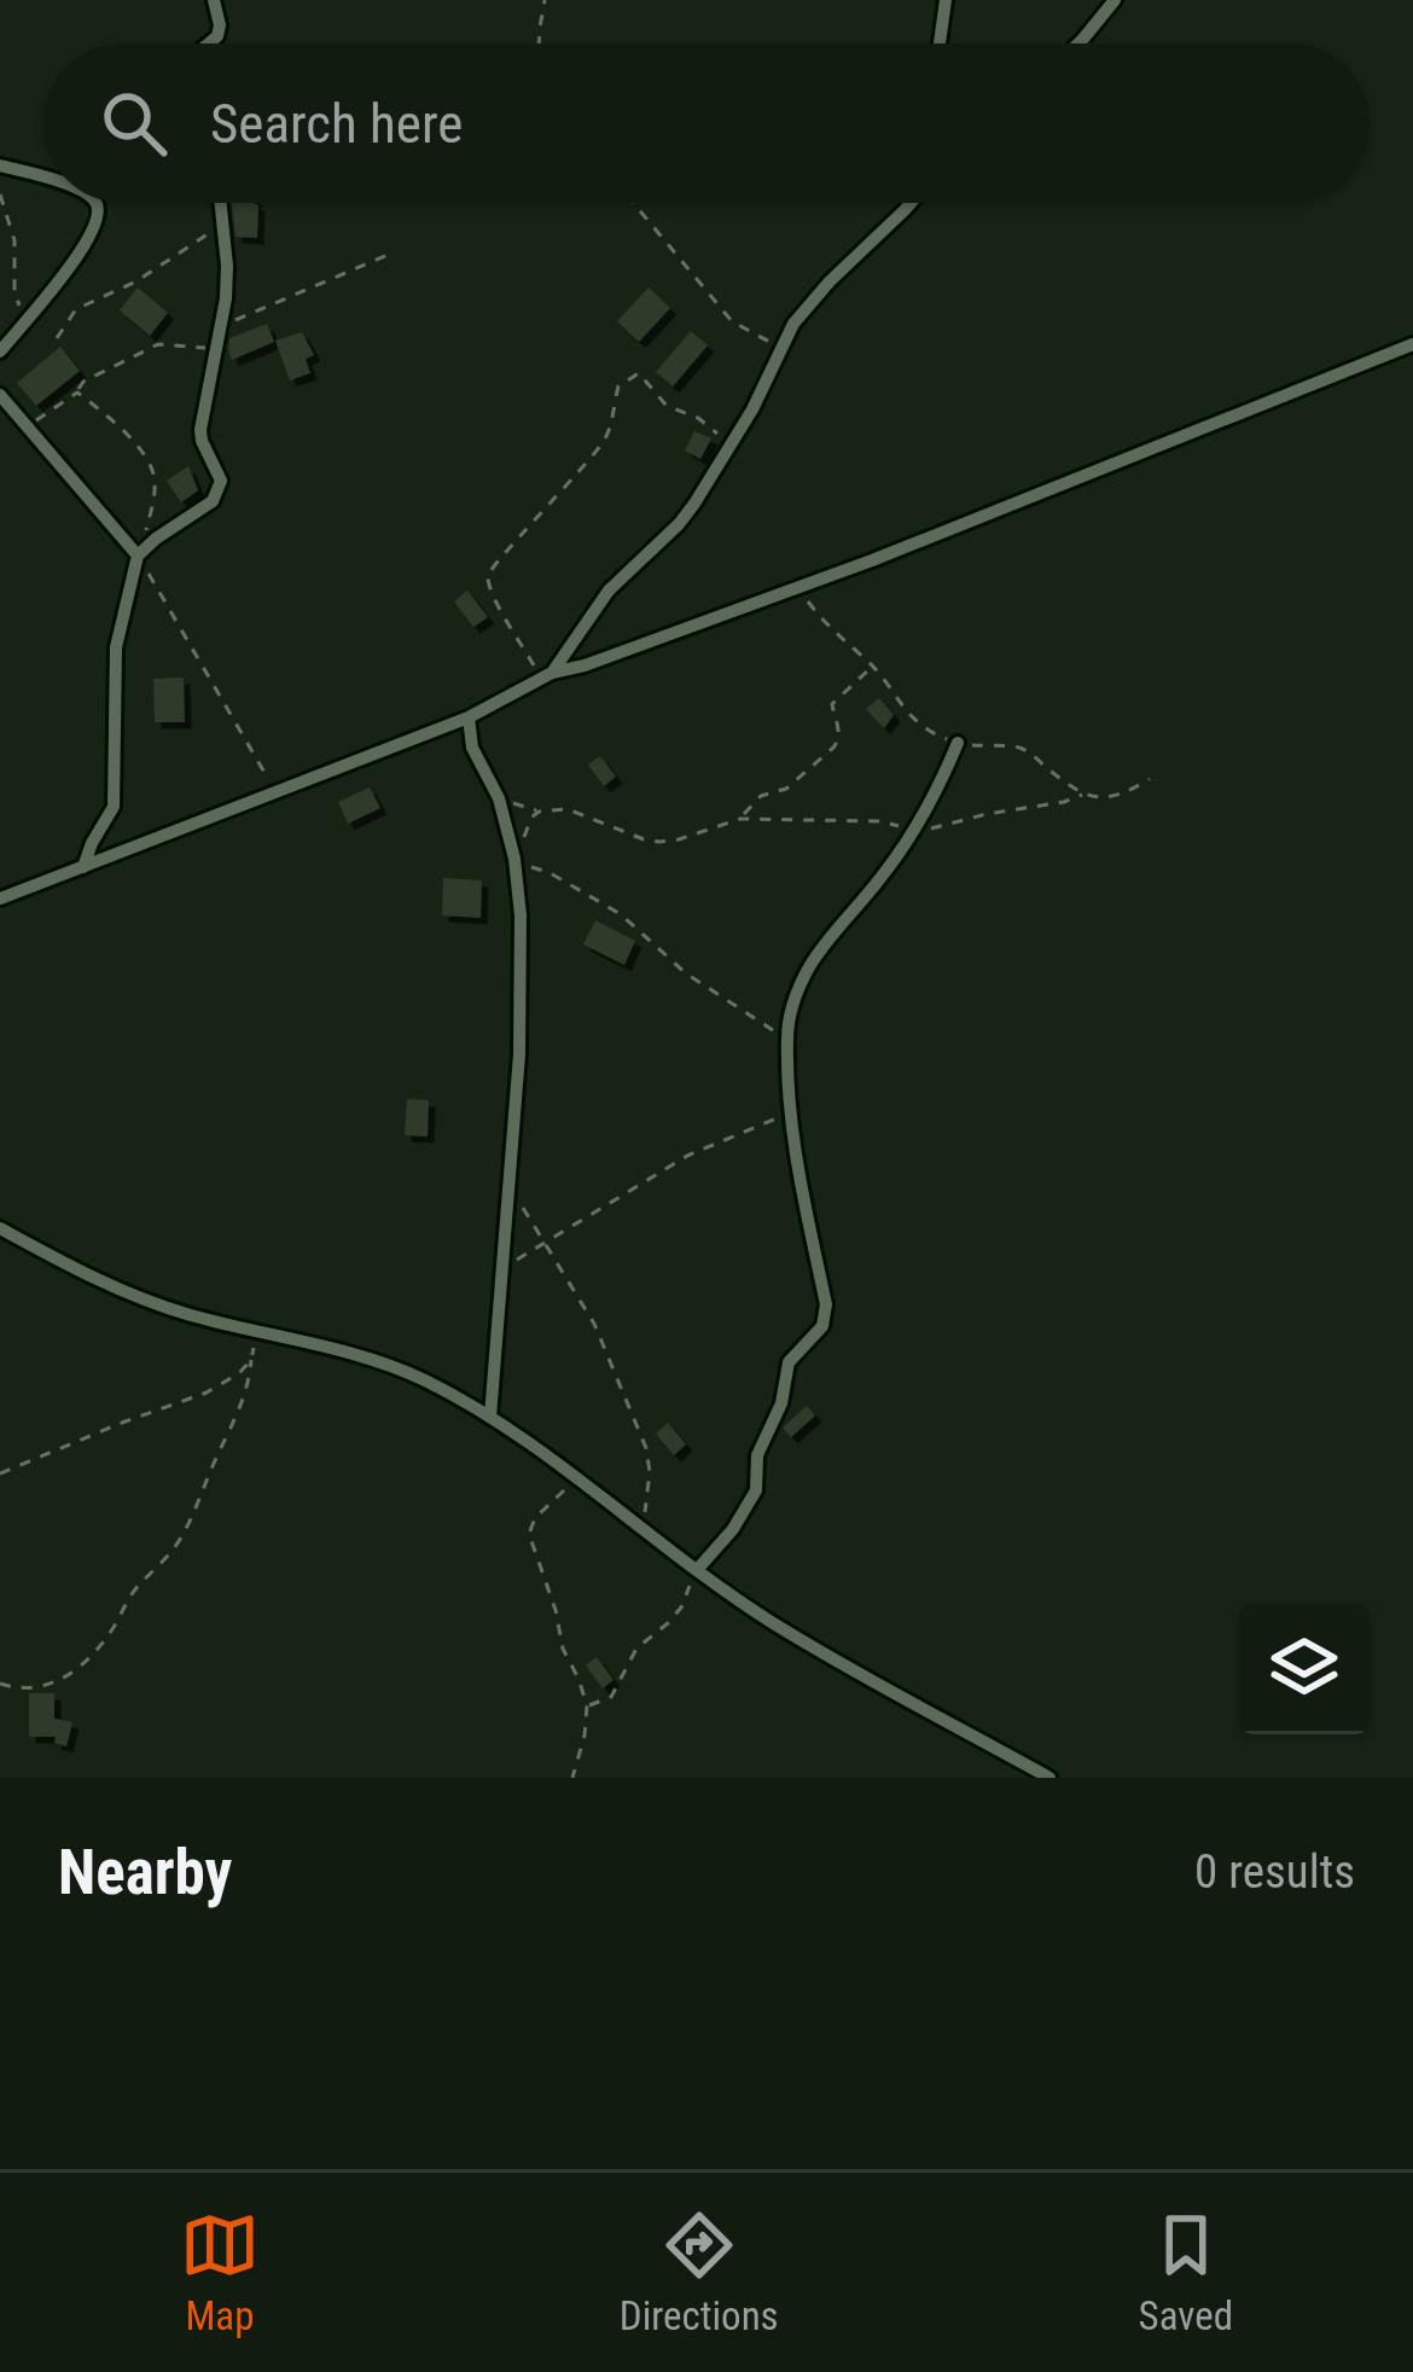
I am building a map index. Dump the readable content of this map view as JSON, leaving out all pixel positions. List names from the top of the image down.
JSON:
{
  "page": {
    "search": "Search here",
    "heading": ["Nearby", "0 results"],
    "nav": ["Map", "Directions", "Saved"]
  }
}
